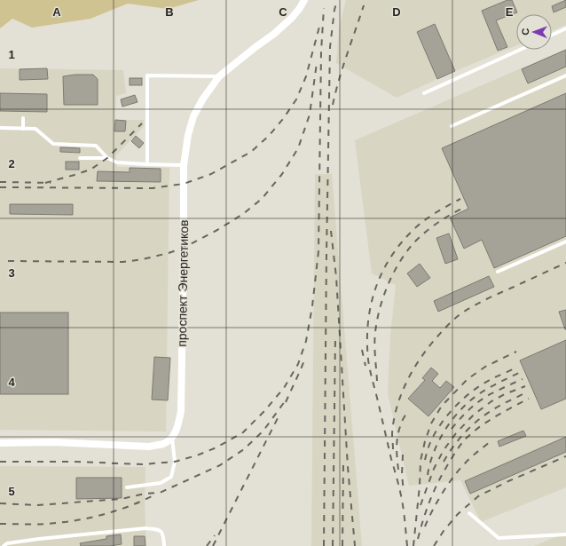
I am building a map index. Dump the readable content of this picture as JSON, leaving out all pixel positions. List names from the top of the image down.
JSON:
{
  "streets": {
    "street": ["проспект Энергетиков"]
  },
  "north": "left",
  "grid": {
    "columns": [
      "A",
      "B",
      "C",
      "D",
      "E"
    ],
    "rows": [
      "1",
      "2",
      "3",
      "4",
      "5"
    ]
  }
}
